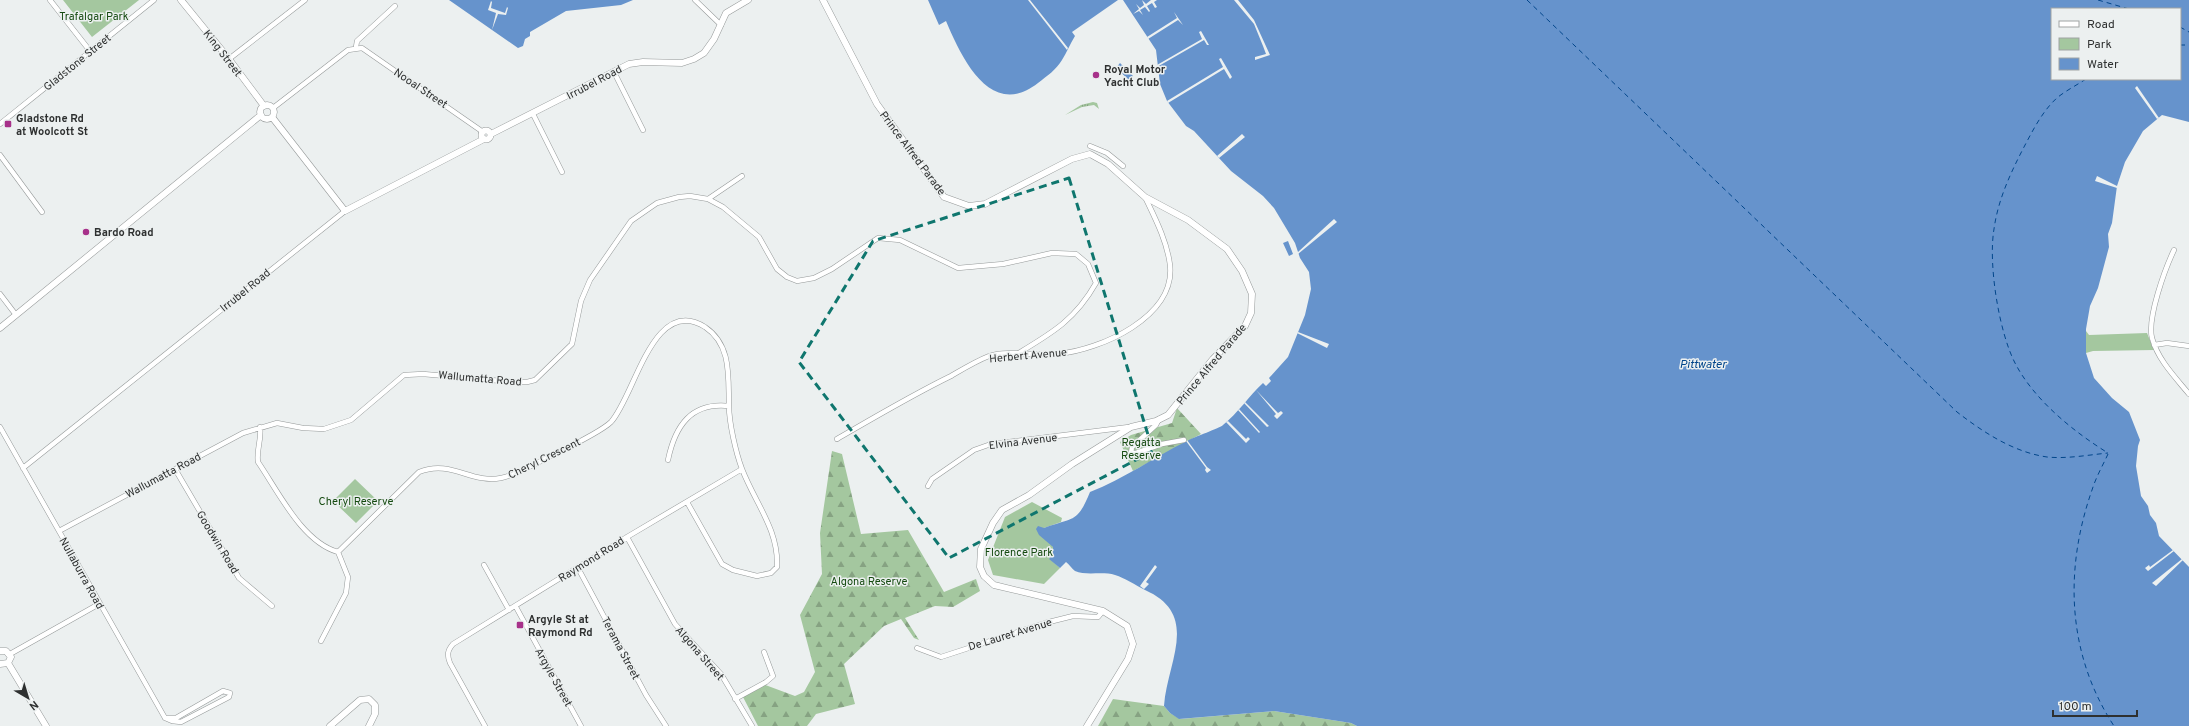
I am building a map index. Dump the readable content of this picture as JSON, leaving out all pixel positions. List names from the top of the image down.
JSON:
{
  "streets": {
    "street": [
      "King Street",
      "Gladstone Street",
      "Irrubel Road",
      "Nooal Street",
      "Prince Alfred Parade",
      "Herbert Avenue",
      "Wallumatta Road",
      "Elvina Avenue",
      "Cheryl Crescent",
      "Goodwin Road",
      "Raymond Road",
      "Nullaburra Road",
      "De Lauret Avenue",
      "Terama Street",
      "Algona Street",
      "Argyle Street"
    ]
  },
  "crossings": [
    ["Irrubel Road", "Nooal Street"],
    ["Irrubel Road", "Nullaburra Road"],
    ["Prince Alfred Parade", "Herbert Avenue"],
    ["Prince Alfred Parade", "Elvina Avenue"],
    ["Prince Alfred Parade", "De Lauret Avenue"],
    ["Herbert Avenue", "Wallumatta Road"],
    ["Wallumatta Road", "Goodwin Road"],
    ["Wallumatta Road", "Nullaburra Road"],
    ["Cheryl Crescent", "Raymond Road"],
    ["Raymond Road", "Terama Street"],
    ["Raymond Road", "Algona Street"],
    ["Raymond Road", "Argyle Street"]
  ],
  "water": ["Pittwater"],
  "parks": [
    "Trafalgar Park",
    "Regatta Reserve",
    "Cheryl Reserve",
    "Florence Park",
    "Algona Reserve"
  ],
  "places": {
    "other": ["Royal Motor Yacht Club", "Bardo Road"],
    "transit": ["Gladstone Rd at Woolcott St", "Argyle St at Raymond Rd"]
  },
  "legend": ["Road", "Park", "Water"],
  "scale_bar": "100 m",
  "north": "bottom right"
}
